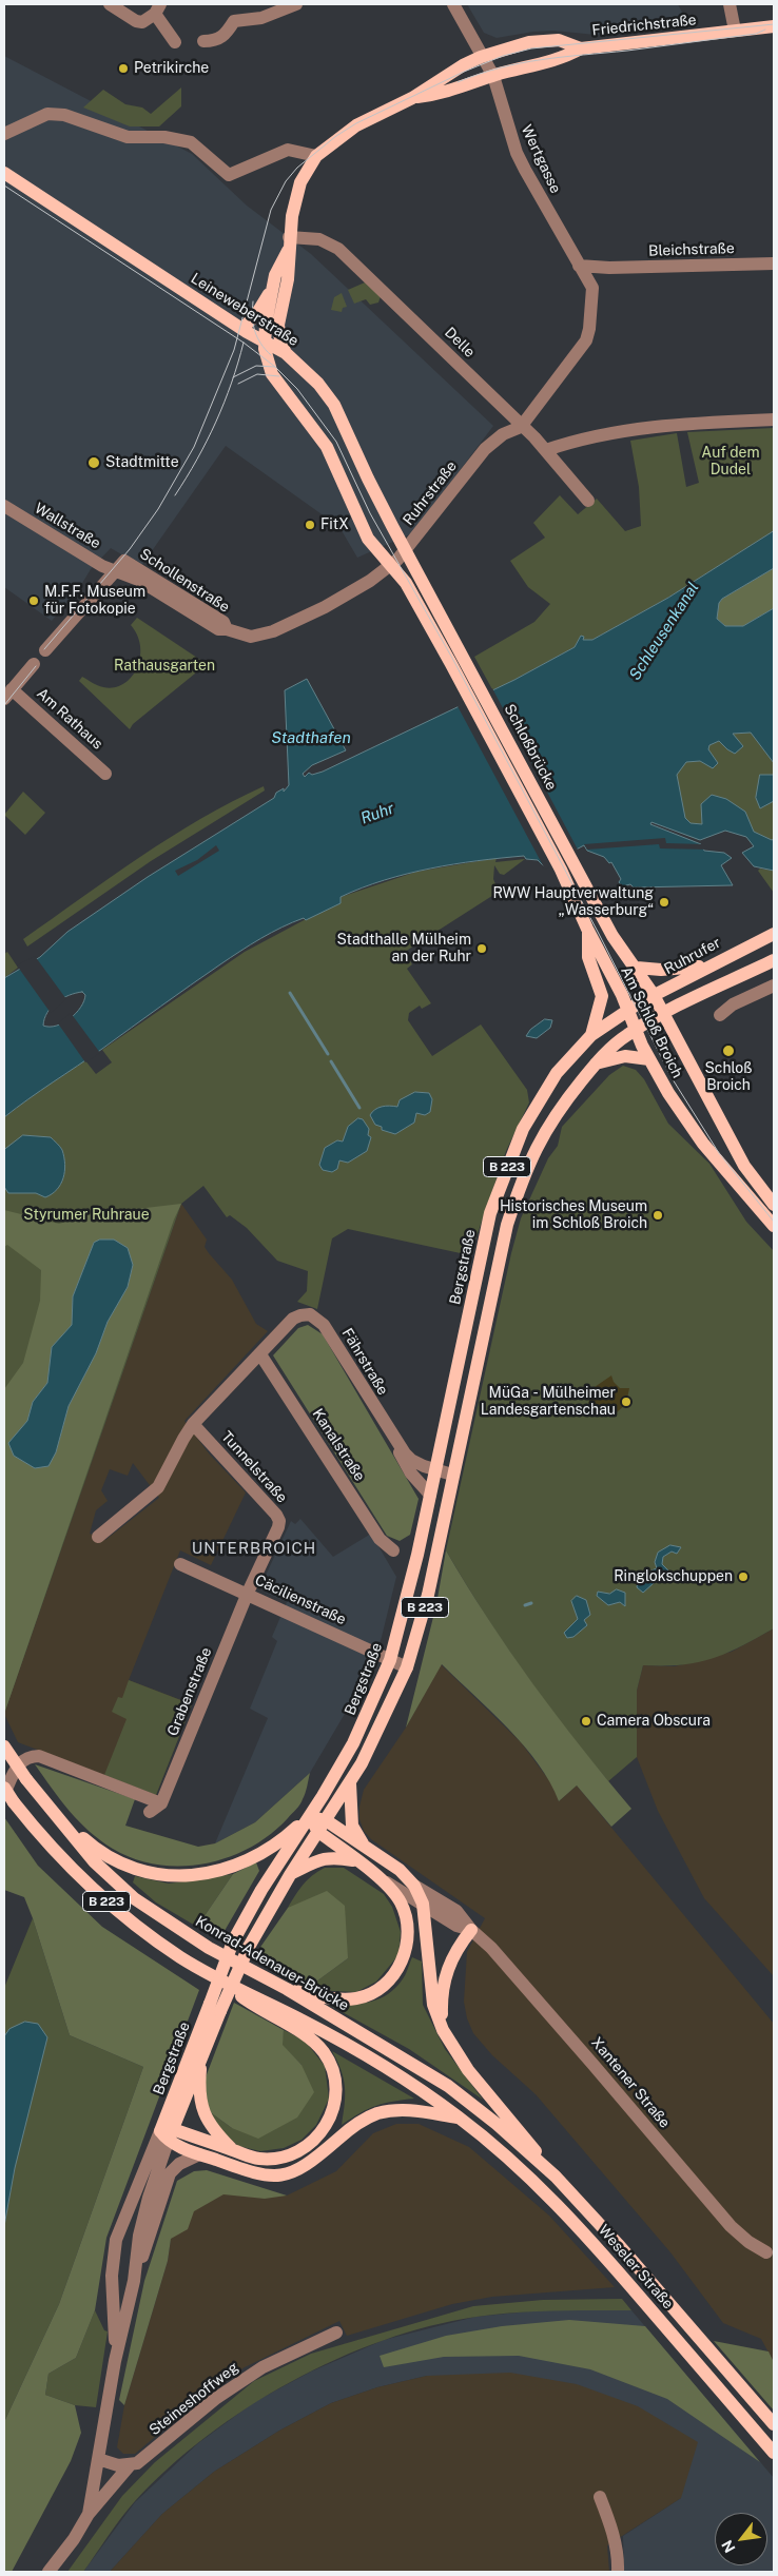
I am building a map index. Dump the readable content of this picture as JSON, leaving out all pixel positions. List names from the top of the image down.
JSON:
{
  "streets": {
    "main road": [
      "Friedrichstraße",
      "Leineweberstraße",
      "Schloßbrücke",
      "Ruhrufer",
      "Am Schloß Broich",
      "B 223",
      "Bergstraße",
      "Konrad-Adenauer-Brücke",
      "Weseler Straße"
    ],
    "street": [
      "Wertgasse",
      "Bleichstraße",
      "Delle",
      "Ruhrstraße",
      "Wallstraße",
      "Schollenstraße",
      "Am Rathaus",
      "Fährstraße",
      "Kanalstraße",
      "Tunnelstraße",
      "Cäcilienstraße",
      "Grabenstraße",
      "Xantener Straße",
      "Steineshoffweg"
    ]
  },
  "crossings": [
    ["Friedrichstraße", "Wertgasse"],
    ["Friedrichstraße", "Delle"],
    ["Wertgasse", "Bleichstraße"],
    ["Wertgasse", "Ruhrstraße"],
    ["Leineweberstraße", "Ruhrstraße"],
    ["Leineweberstraße", "Schloßbrücke"],
    ["Delle", "Ruhrstraße"],
    ["Ruhrstraße", "Schollenstraße"],
    ["Ruhrstraße", "Schloßbrücke"],
    ["Wallstraße", "Schollenstraße"],
    ["Schloßbrücke", "Am Schloß Broich"],
    ["Ruhrufer", "Am Schloß Broich"],
    ["Ruhrufer", "Bergstraße"],
    ["Am Schloß Broich", "B 223"],
    ["Am Schloß Broich", "Bergstraße"],
    ["B 223", "Bergstraße"],
    ["B 223", "Grabenstraße"],
    ["B 223", "Konrad-Adenauer-Brücke"],
    ["Bergstraße", "Fährstraße"],
    ["Bergstraße", "Cäcilienstraße"],
    ["Bergstraße", "Steineshoffweg"],
    ["Fährstraße", "Kanalstraße"],
    ["Tunnelstraße", "Cäcilienstraße"],
    ["Tunnelstraße", "Grabenstraße"],
    ["Cäcilienstraße", "Grabenstraße"],
    ["Konrad-Adenauer-Brücke", "Weseler Straße"]
  ],
  "districts": ["UNTERBROICH"],
  "water": ["Schleusenkanal", "Stadthafen", "Ruhr"],
  "parks": ["Auf dem Dudel", "Rathausgarten", "Styrumer Ruhraue"],
  "places": [
    "Petrikirche",
    "Stadtmitte",
    "FitX",
    "M.F.F. Museum für Fotokopie",
    "RWW Hauptverwaltung „Wasserburg“",
    "Stadthalle Mülheim an der Ruhr",
    "Schloß Broich",
    "Historisches Museum im Schloß Broich",
    "MüGa - Mülheimer Landesgartenschau",
    "Ringlokschuppen",
    "Camera Obscura"
  ],
  "north": "bottom left"
}
